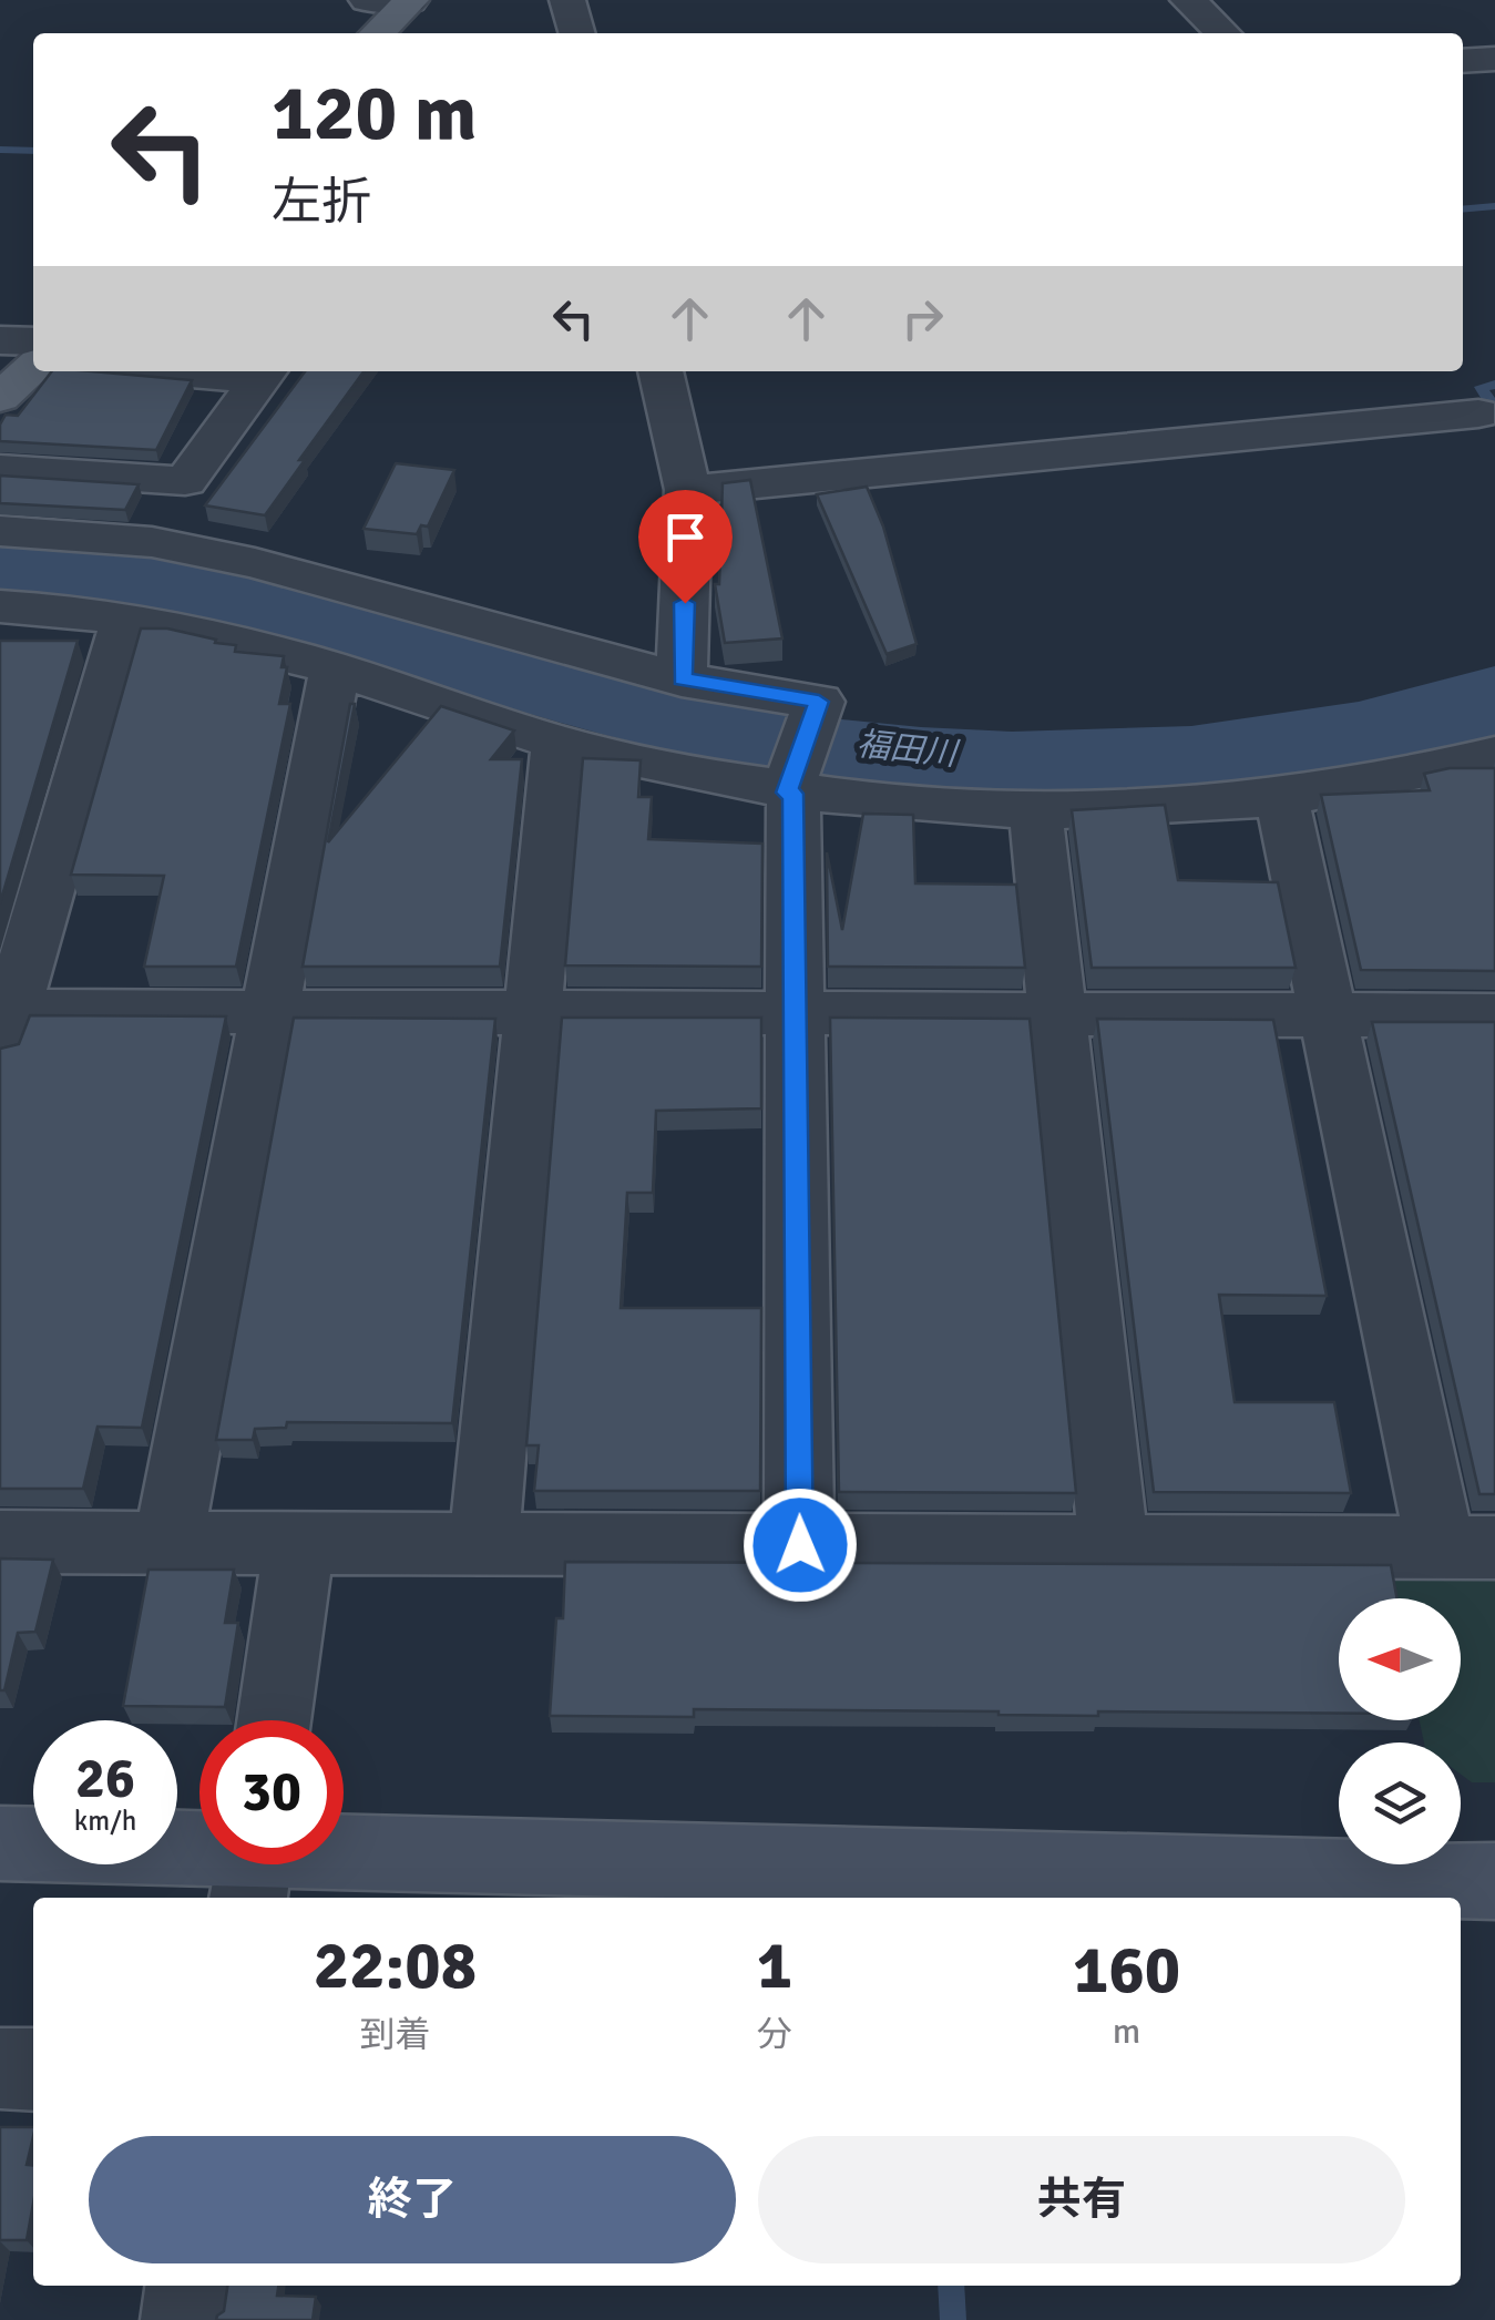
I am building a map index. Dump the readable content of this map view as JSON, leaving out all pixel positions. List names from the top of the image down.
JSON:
{
  "water": ["福田川"],
  "north": "left",
  "page": {
    "turn": ["120 m", "左折"],
    "speed": "26 km/h",
    "limit": "30",
    "eta": [
      "22:08",
      "到着",
      "1",
      "分",
      "160",
      "m"
    ],
    "buttons": ["終了", "共有"]
  }
}
